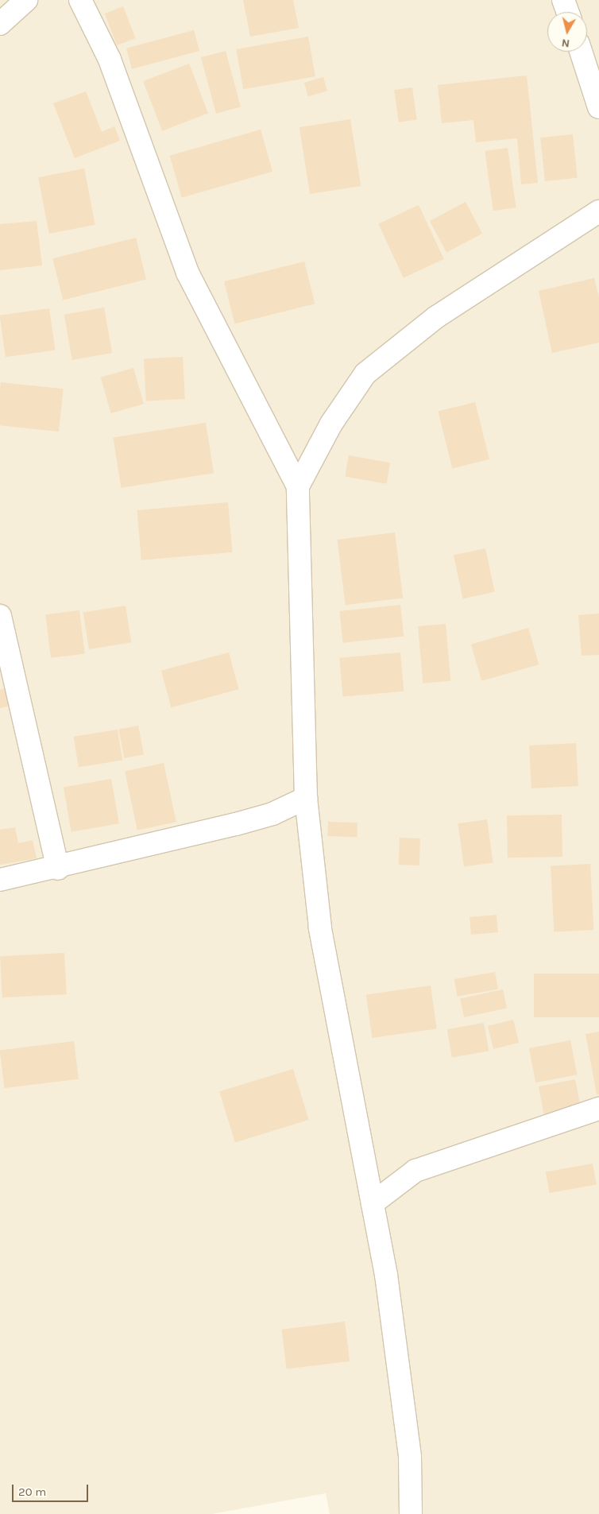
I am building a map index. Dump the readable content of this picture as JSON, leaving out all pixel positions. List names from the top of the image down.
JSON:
{
  "scale_bar": "20 m",
  "north": "bottom"
}
